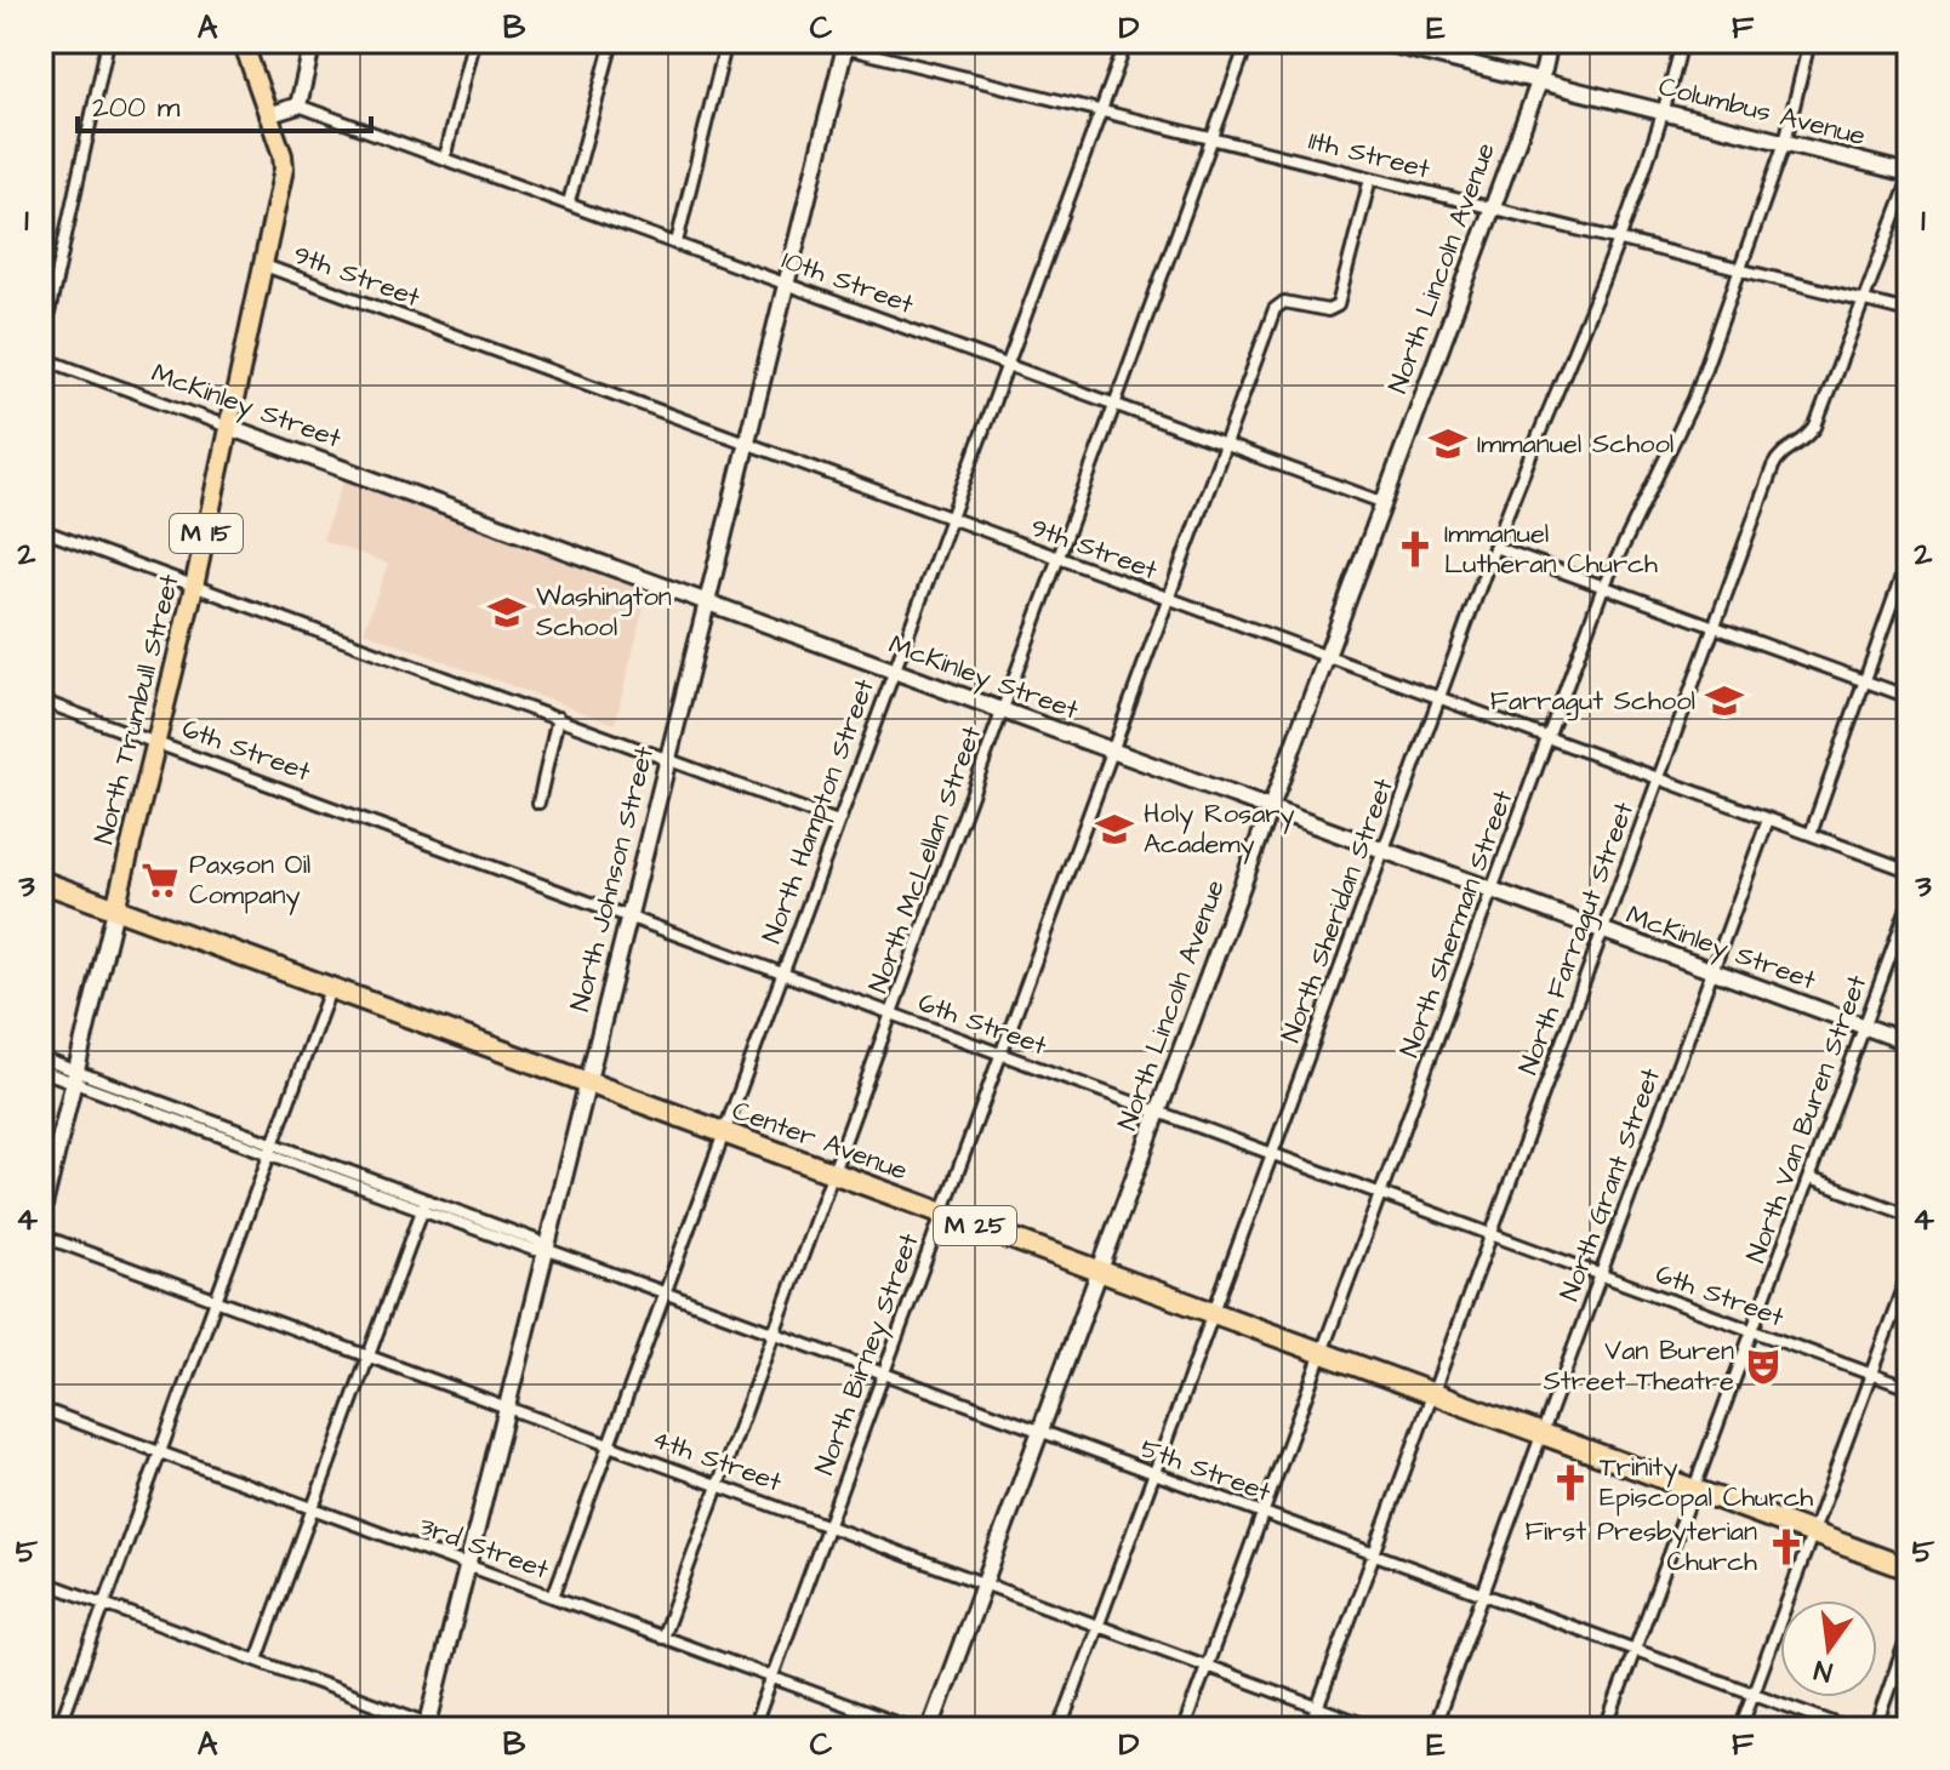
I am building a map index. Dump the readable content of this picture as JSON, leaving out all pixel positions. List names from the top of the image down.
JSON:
{
  "streets": {
    "highway": ["Center Avenue", "M 25"],
    "main road": ["M 15", "North Trumbull Street"],
    "street": [
      "Columbus Avenue",
      "11th Street",
      "North Lincoln Avenue",
      "9th Street",
      "10th Street",
      "McKinley Street",
      "6th Street",
      "North Hampton Street",
      "North McLellan Street",
      "North Johnson Street",
      "North Sheridan Street",
      "North Sherman Street",
      "North Farragut Street",
      "North Van Buren Street",
      "North Grant Street",
      "North Birney Street",
      "4th Street",
      "5th Street",
      "3rd Street"
    ]
  },
  "crossings": [
    ["Columbus Avenue", "North Lincoln Avenue"],
    ["Columbus Avenue", "North Sheridan Street"],
    ["Columbus Avenue", "North Sherman Street"],
    ["11th Street", "North Lincoln Avenue"],
    ["11th Street", "North Hampton Street"],
    ["11th Street", "North McLellan Street"],
    ["11th Street", "North Johnson Street"],
    ["11th Street", "North Sheridan Street"],
    ["11th Street", "North Sherman Street"],
    ["11th Street", "North Farragut Street"],
    ["11th Street", "North Birney Street"],
    ["North Lincoln Avenue", "9th Street"],
    ["North Lincoln Avenue", "10th Street"],
    ["North Lincoln Avenue", "McKinley Street"],
    ["North Lincoln Avenue", "6th Street"],
    ["North Lincoln Avenue", "Center Avenue"],
    ["North Lincoln Avenue", "4th Street"],
    ["North Lincoln Avenue", "5th Street"],
    ["9th Street", "North Trumbull Street"],
    ["9th Street", "North Hampton Street"],
    ["9th Street", "North McLellan Street"],
    ["9th Street", "North Johnson Street"],
    ["9th Street", "North Sheridan Street"],
    ["9th Street", "North Sherman Street"],
    ["9th Street", "North Farragut Street"],
    ["9th Street", "North Grant Street"],
    ["9th Street", "North Birney Street"],
    ["10th Street", "North Hampton Street"],
    ["10th Street", "North McLellan Street"],
    ["10th Street", "North Johnson Street"],
    ["10th Street", "North Birney Street"],
    ["McKinley Street", "North Trumbull Street"],
    ["McKinley Street", "North Hampton Street"],
    ["McKinley Street", "North McLellan Street"],
    ["McKinley Street", "North Johnson Street"],
    ["McKinley Street", "North Sheridan Street"],
    ["McKinley Street", "North Sherman Street"],
    ["McKinley Street", "North Farragut Street"],
    ["McKinley Street", "North Van Buren Street"],
    ["McKinley Street", "North Grant Street"],
    ["McKinley Street", "North Birney Street"],
    ["M 15", "North Trumbull Street"],
    ["North Trumbull Street", "6th Street"],
    ["North Trumbull Street", "Center Avenue"],
    ["North Trumbull Street", "5th Street"],
    ["6th Street", "North Hampton Street"],
    ["6th Street", "North McLellan Street"],
    ["6th Street", "North Johnson Street"],
    ["6th Street", "North Sheridan Street"],
    ["6th Street", "North Sherman Street"],
    ["6th Street", "North Farragut Street"],
    ["6th Street", "North Van Buren Street"],
    ["6th Street", "North Grant Street"],
    ["6th Street", "North Birney Street"],
    ["North Hampton Street", "Center Avenue"],
    ["North Hampton Street", "4th Street"],
    ["North Hampton Street", "5th Street"],
    ["North Hampton Street", "3rd Street"],
    ["North McLellan Street", "Center Avenue"],
    ["North McLellan Street", "4th Street"],
    ["North McLellan Street", "5th Street"],
    ["North McLellan Street", "3rd Street"],
    ["North Johnson Street", "Center Avenue"],
    ["North Johnson Street", "4th Street"],
    ["North Johnson Street", "5th Street"],
    ["North Johnson Street", "3rd Street"],
    ["North Sheridan Street", "Center Avenue"],
    ["North Sheridan Street", "4th Street"],
    ["North Sheridan Street", "5th Street"],
    ["North Sherman Street", "Center Avenue"],
    ["North Sherman Street", "4th Street"],
    ["North Sherman Street", "5th Street"],
    ["North Farragut Street", "Center Avenue"],
    ["North Farragut Street", "4th Street"],
    ["North Farragut Street", "5th Street"],
    ["North Van Buren Street", "Center Avenue"],
    ["North Van Buren Street", "5th Street"],
    ["Center Avenue", "North Grant Street"],
    ["Center Avenue", "North Birney Street"],
    ["North Grant Street", "5th Street"],
    ["North Birney Street", "4th Street"],
    ["North Birney Street", "5th Street"],
    ["North Birney Street", "3rd Street"]
  ],
  "places": {
    "school or university": [
      "Immanuel School",
      "Washington School",
      "Farragut School",
      "Holy Rosary Academy"
    ],
    "church": ["Immanuel Lutheran Church", "Trinity Episcopal Church", "First Presbyterian Church"],
    "supermarket": ["Paxson Oil Company"],
    "theatre": ["Van Buren Street Theatre"]
  },
  "scale_bar": "200 m",
  "north": "bottom",
  "grid": {
    "columns": [
      "A",
      "B",
      "C",
      "D",
      "E",
      "F"
    ],
    "rows": [
      "1",
      "2",
      "3",
      "4",
      "5"
    ]
  }
}
